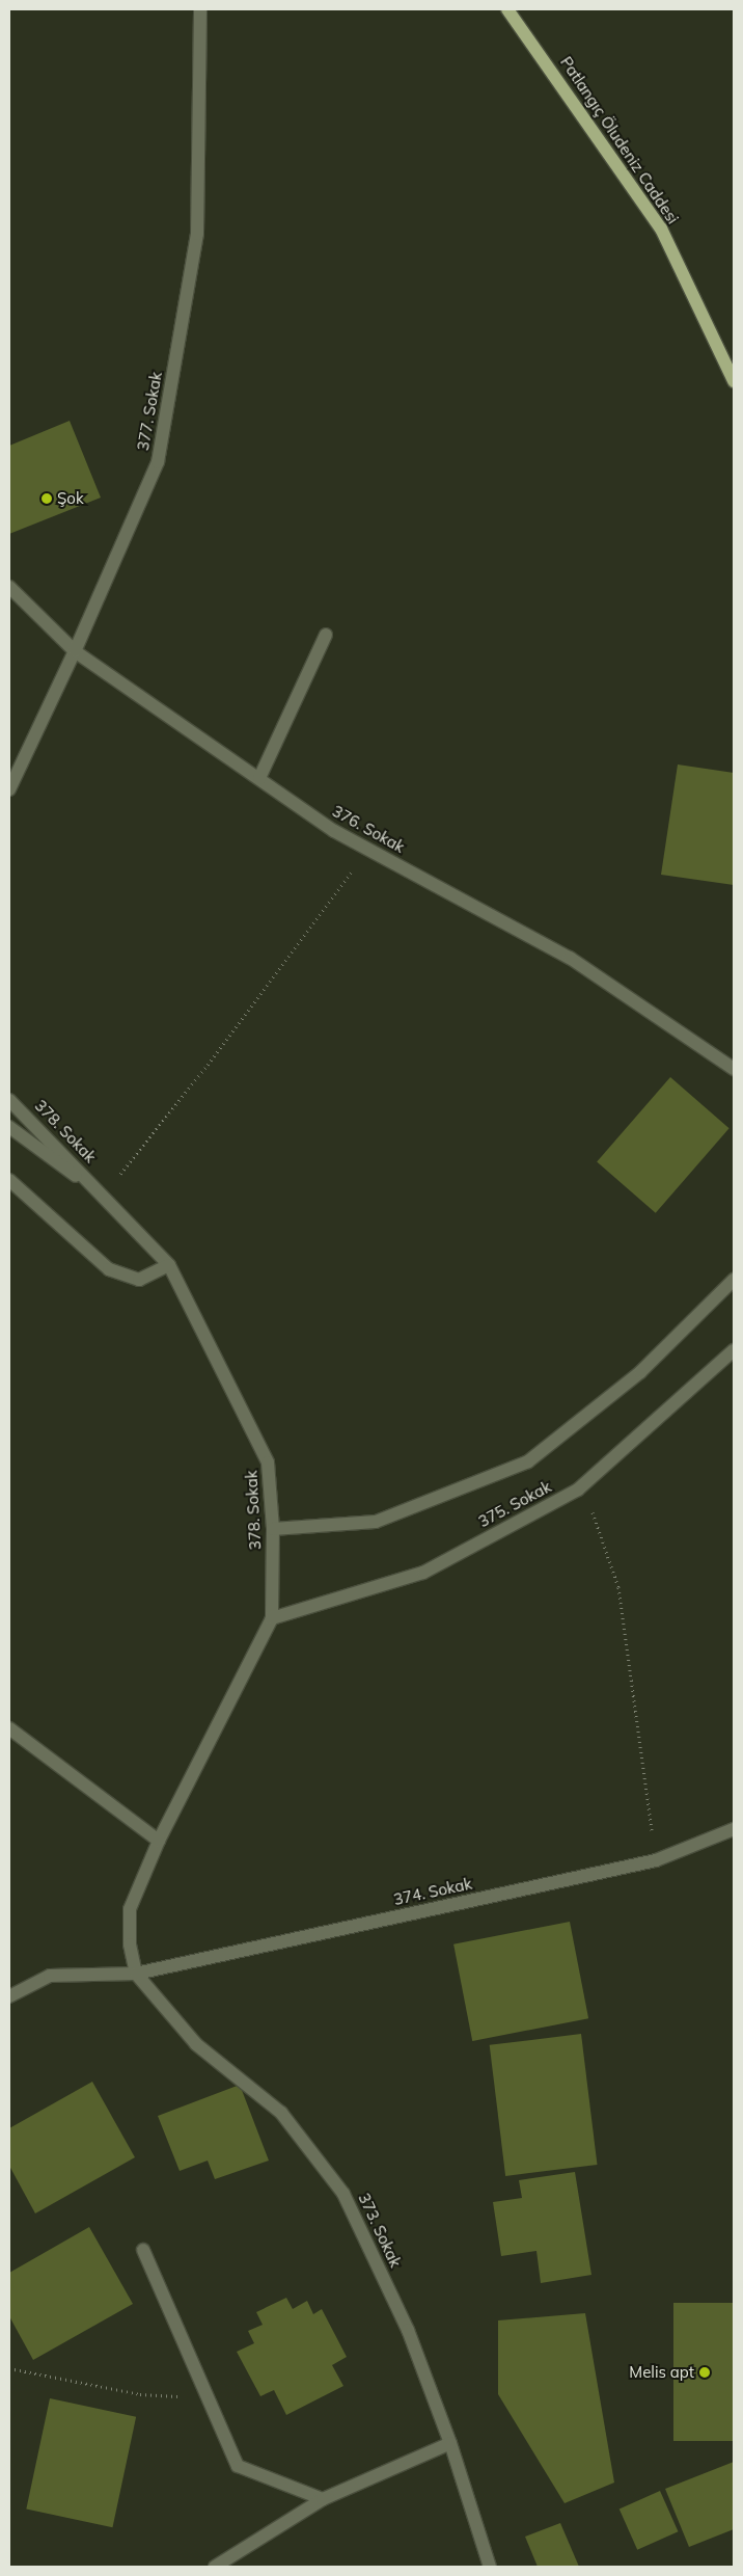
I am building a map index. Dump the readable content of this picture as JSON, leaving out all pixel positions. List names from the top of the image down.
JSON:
{
  "streets": {
    "main road": ["Patlangıç Öludeniz Caddesi"],
    "street": [
      "377. Sokak",
      "376. Sokak",
      "378. Sokak",
      "375. Sokak",
      "374. Sokak",
      "373. Sokak"
    ]
  },
  "crossings": [
    ["377. Sokak", "376. Sokak"],
    ["378. Sokak", "375. Sokak"],
    ["378. Sokak", "374. Sokak"],
    ["378. Sokak", "373. Sokak"],
    ["374. Sokak", "373. Sokak"]
  ],
  "places": ["Şok", "Melis apt"]
}
